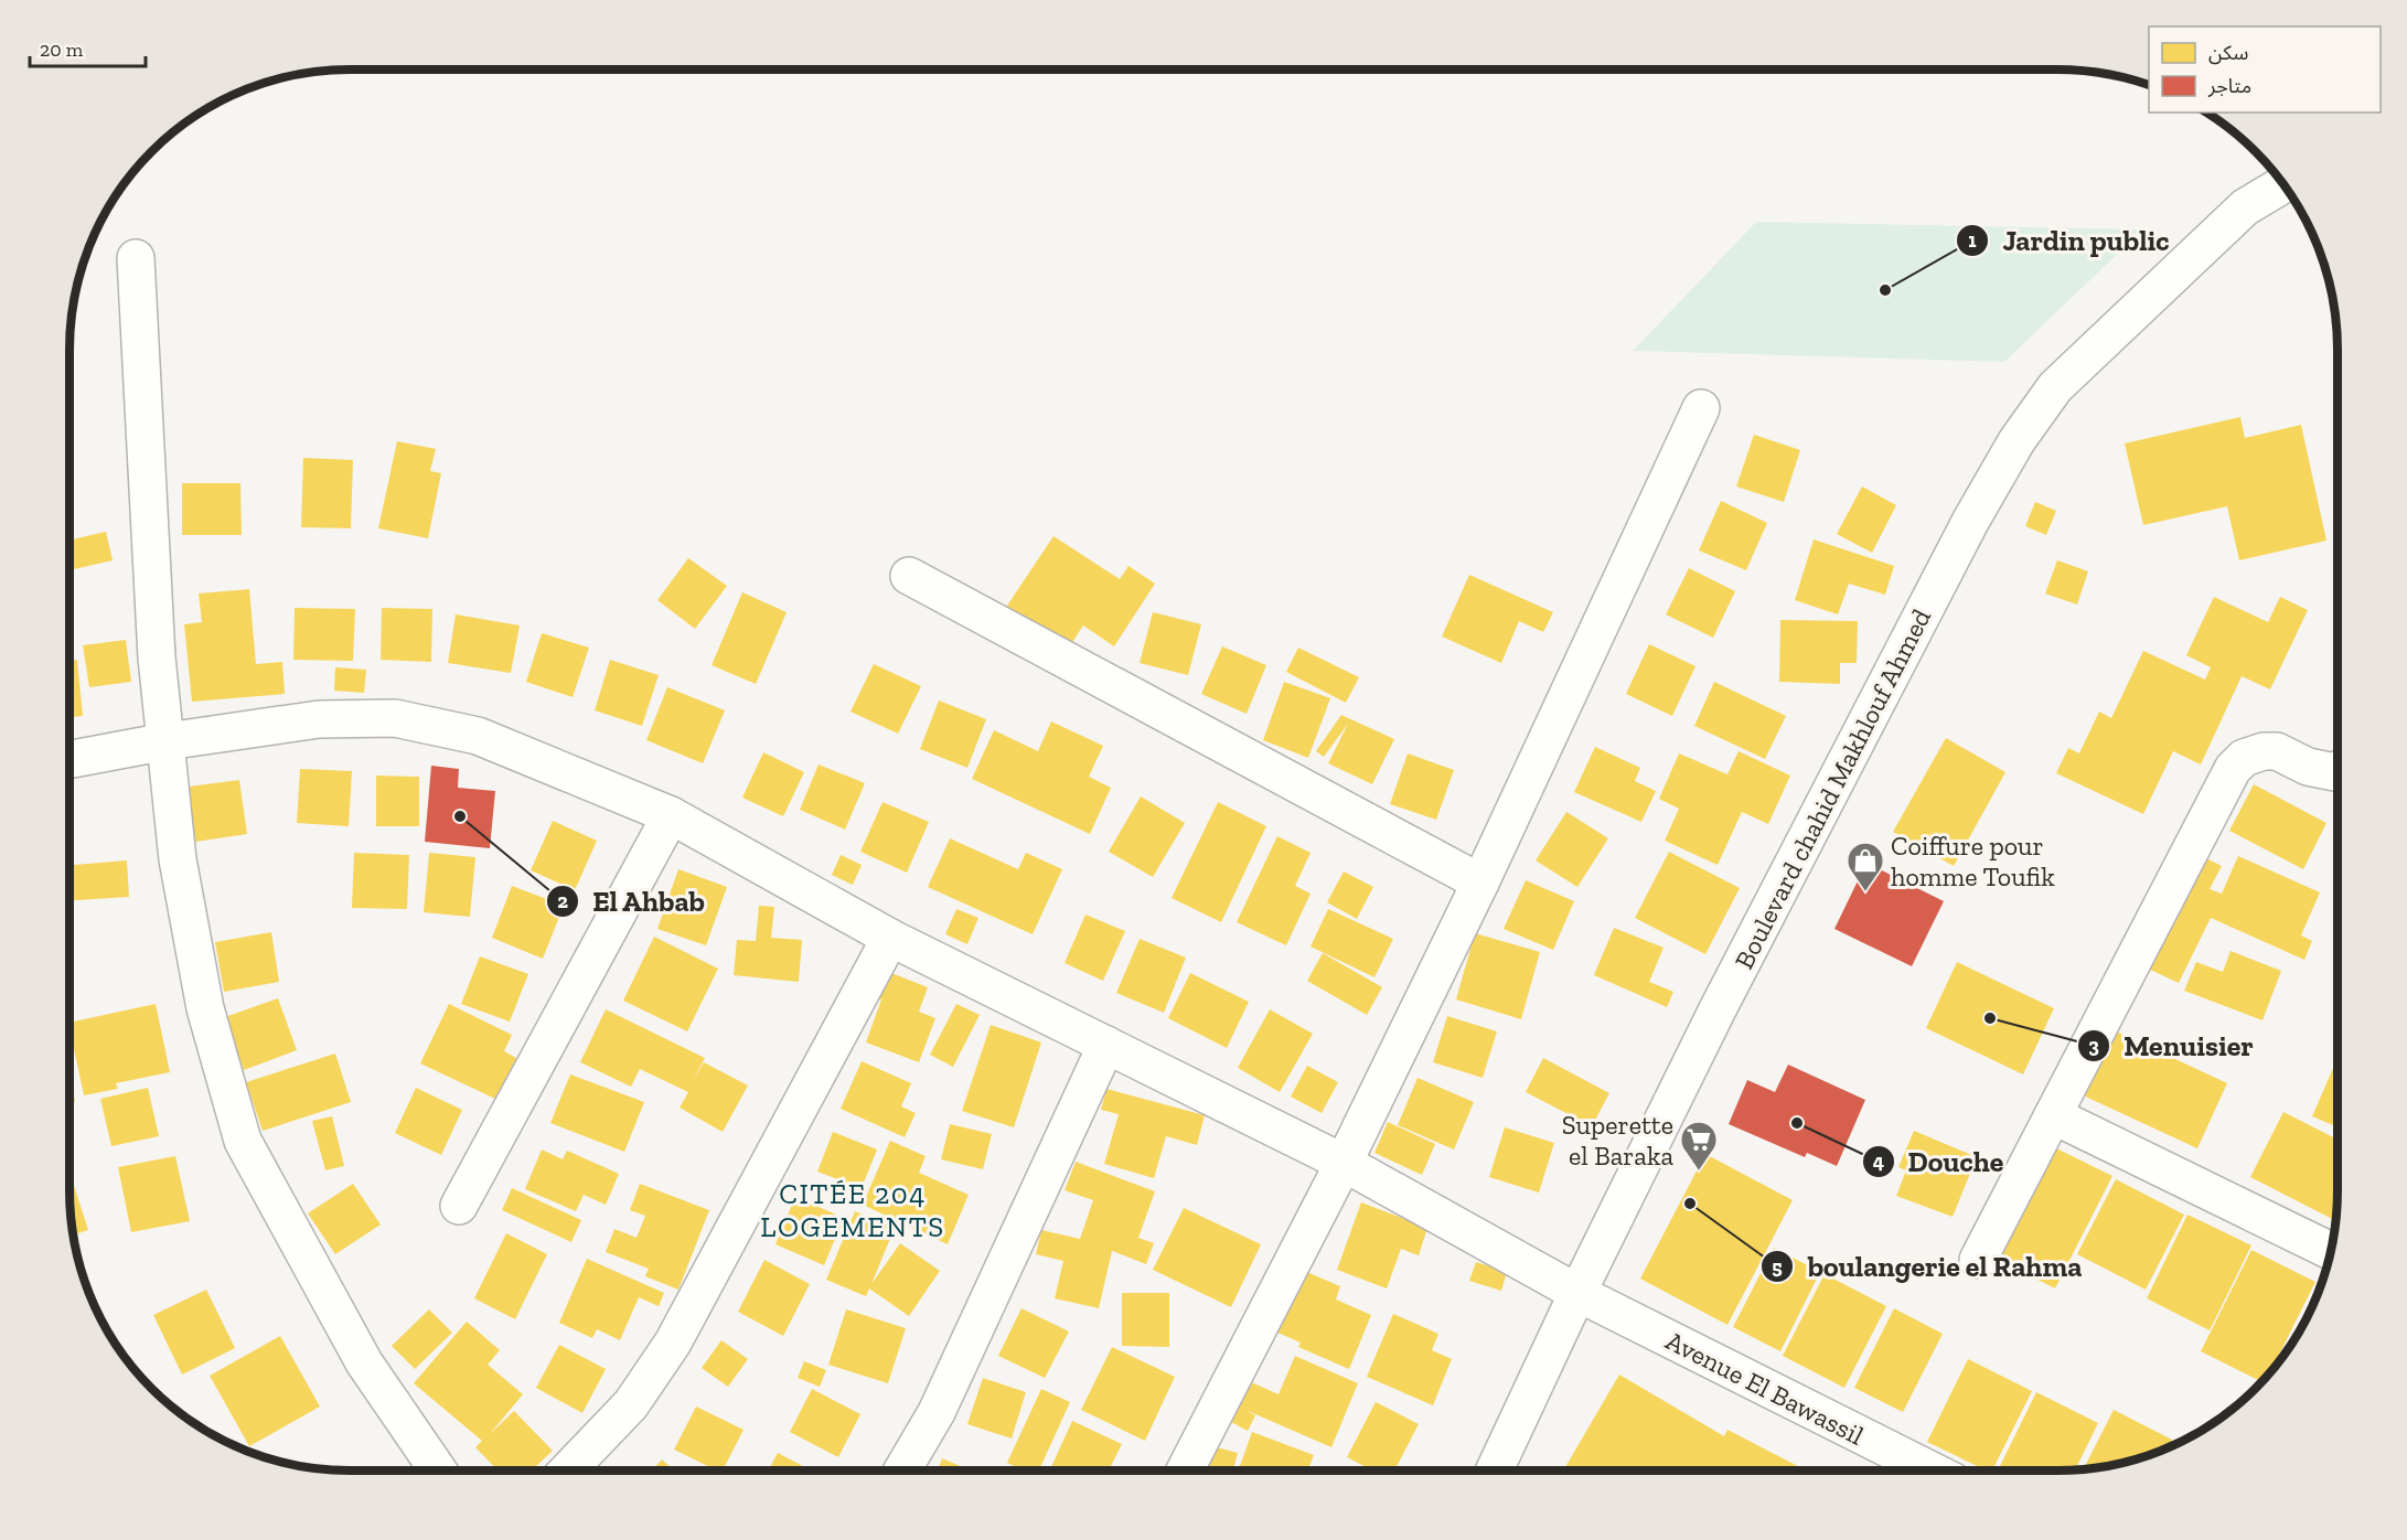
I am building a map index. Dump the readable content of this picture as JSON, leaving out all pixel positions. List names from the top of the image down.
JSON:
{
  "streets": {
    "street": ["Boulevard chahid Makhlouf Ahmed", "Avenue El Bawassil"]
  },
  "crossings": [
    ["Boulevard chahid Makhlouf Ahmed", "Avenue El Bawassil"]
  ],
  "districts": ["CITÉE 204 LOGEMENTS"],
  "places": {
    "other": [
      "Jardin public",
      "El Ahbab",
      "Menuisier",
      "Douche",
      "boulangerie el Rahma"
    ],
    "shop": ["Coiffure pour homme Toufik"],
    "supermarket": ["Superette el Baraka"]
  },
  "legend": ["سكن", "متاجر"],
  "scale_bar": "20 m"
}
